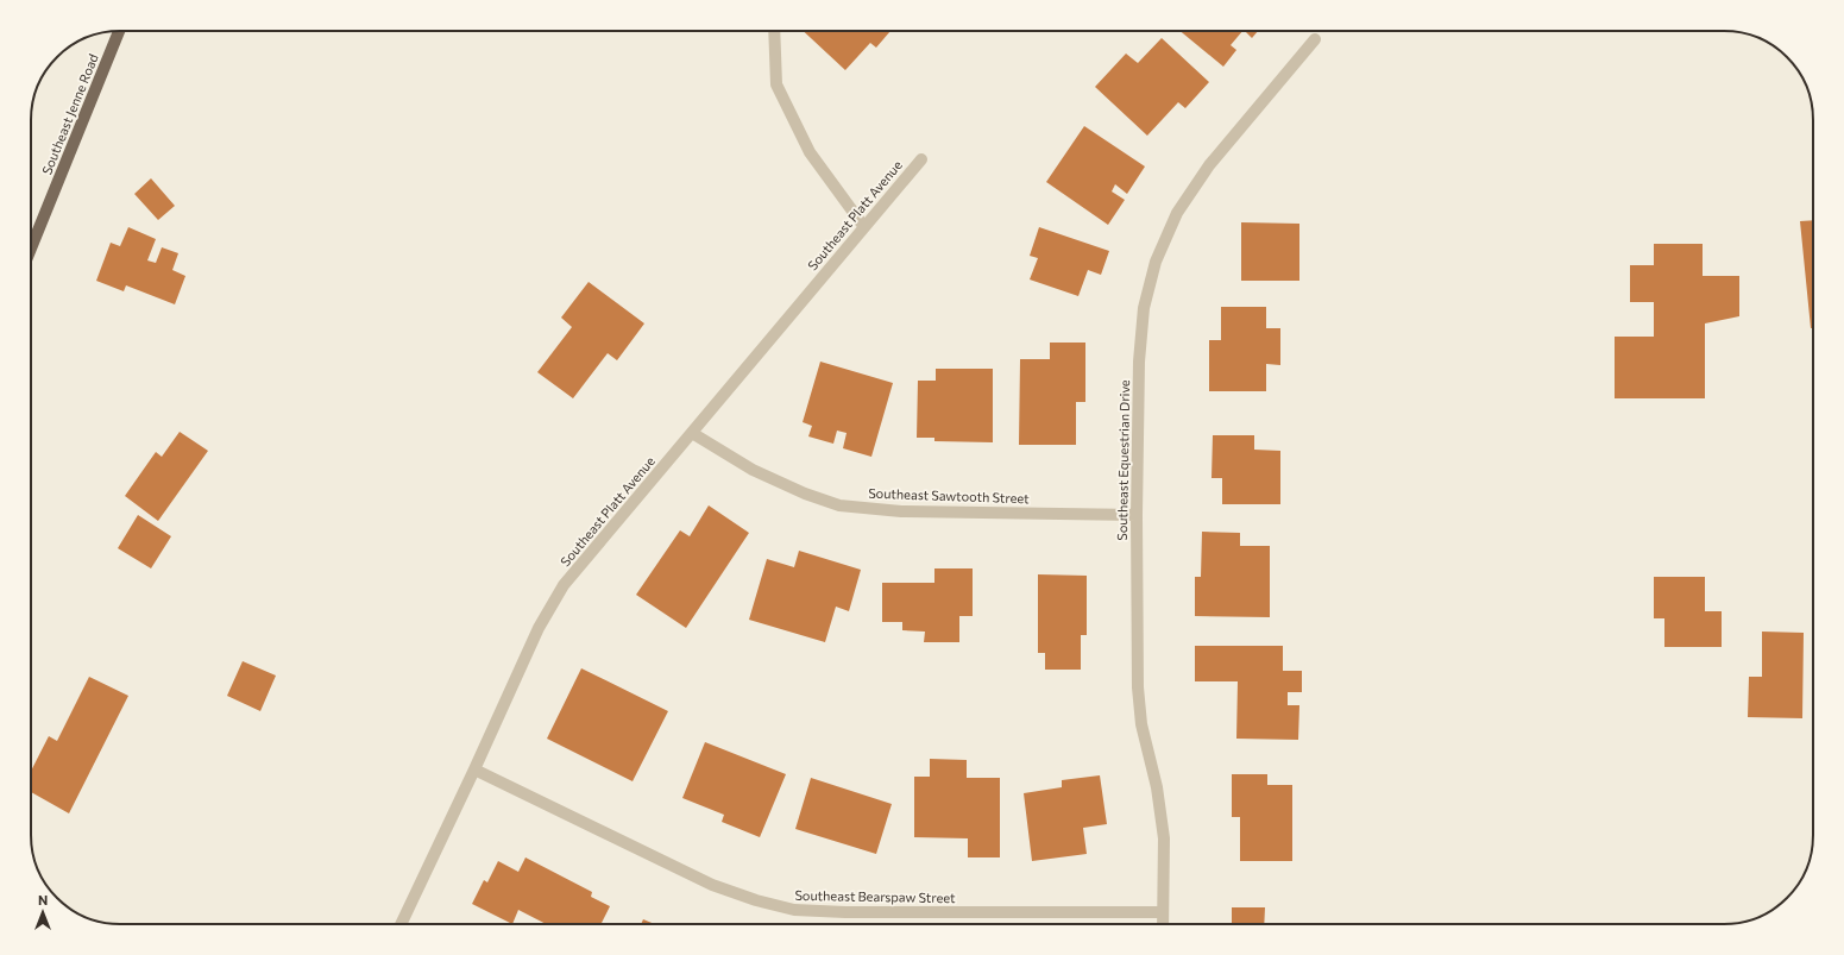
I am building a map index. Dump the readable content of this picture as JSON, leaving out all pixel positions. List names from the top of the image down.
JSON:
{
  "streets": {
    "main road": ["Southeast Jenne Road"],
    "street": [
      "Southeast Platt Avenue",
      "Southeast Equestrian Drive",
      "Southeast Sawtooth Street",
      "Southeast Bearspaw Street"
    ]
  },
  "crossings": [
    ["Southeast Platt Avenue", "Southeast Sawtooth Street"],
    ["Southeast Platt Avenue", "Southeast Bearspaw Street"],
    ["Southeast Equestrian Drive", "Southeast Sawtooth Street"],
    ["Southeast Equestrian Drive", "Southeast Bearspaw Street"]
  ],
  "north": "top"
}
